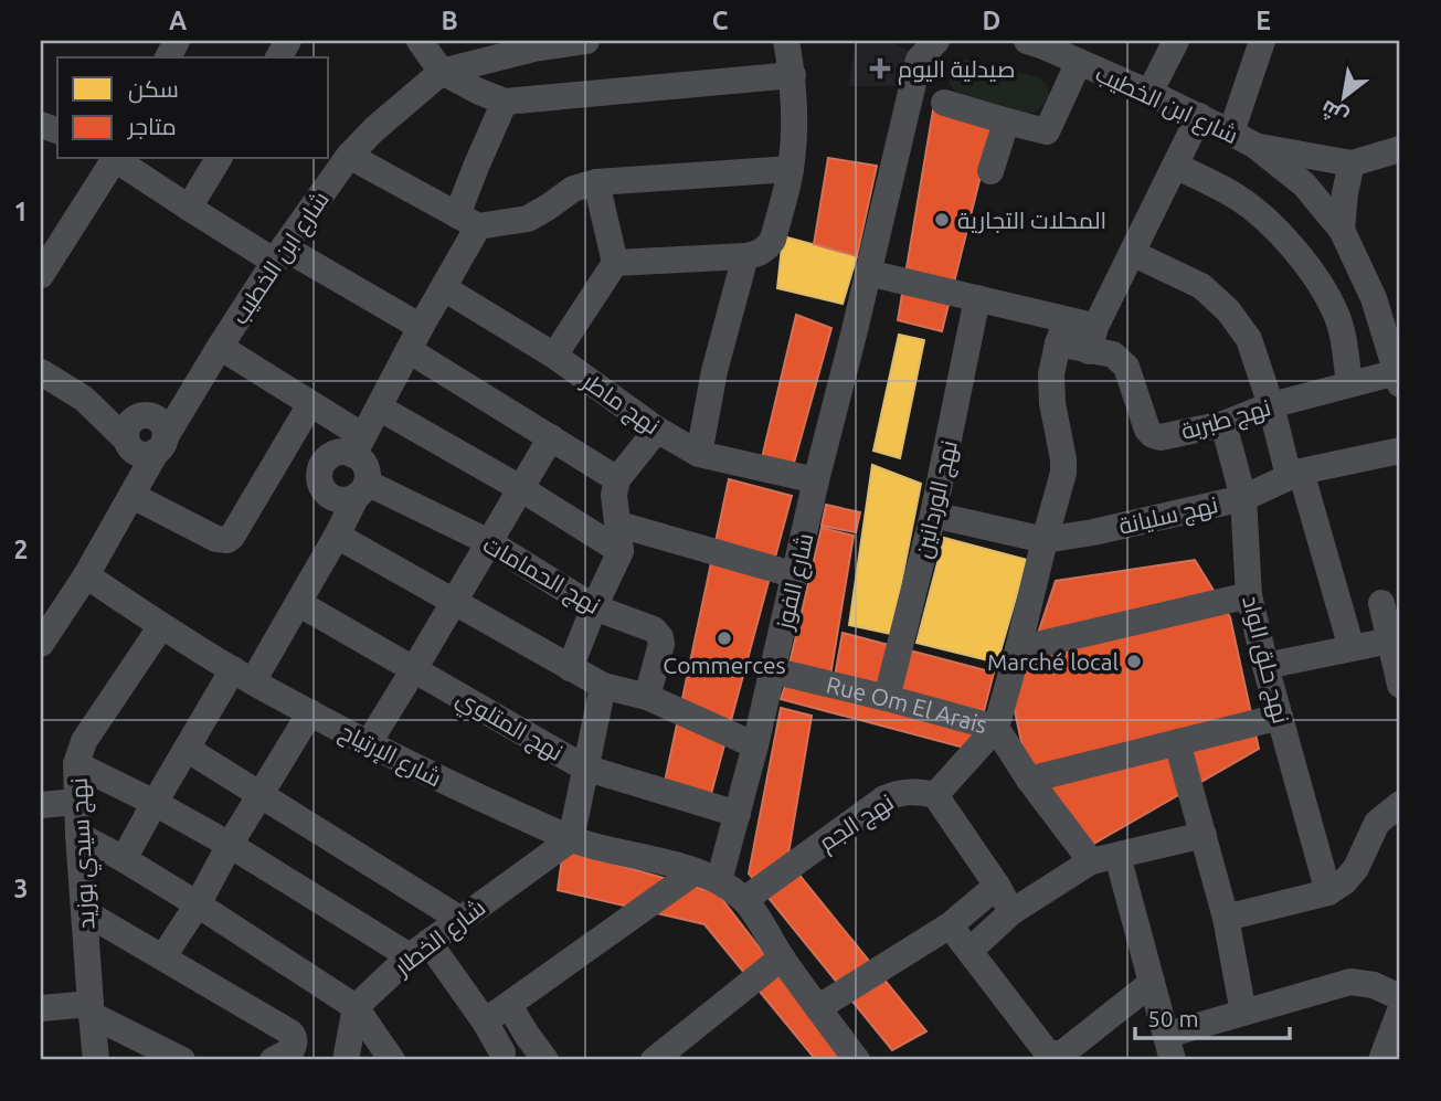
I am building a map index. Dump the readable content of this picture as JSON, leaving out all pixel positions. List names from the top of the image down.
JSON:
{
  "streets": {
    "street": [
      "شارع ابن الخطيب",
      "نهج ماطر",
      "نهج طبربة",
      "نهج الوردانين",
      "نهج سليانة",
      "نهج الحمامات",
      "شارع الفوز",
      "نهج حلق الواد",
      "Rue Om El Arais",
      "نهج المتلوي",
      "شارع الإرتياح",
      "نهج الجم",
      "نهج سيدي بوزيد",
      "شارع الخطار"
    ]
  },
  "crossings": [
    ["شارع ابن الخطيب", "نهج طبربة"],
    ["شارع ابن الخطيب", "شارع الإرتياح"],
    ["نهج ماطر", "شارع الفوز"],
    ["نهج طبربة", "نهج الوردانين"],
    ["نهج طبربة", "شارع الفوز"],
    ["نهج طبربة", "نهج حلق الواد"],
    ["نهج الوردانين", "نهج سليانة"],
    ["نهج الوردانين", "Rue Om El Arais"],
    ["نهج سليانة", "نهج حلق الواد"],
    ["شارع الفوز", "Rue Om El Arais"],
    ["شارع الفوز", "نهج المتلوي"],
    ["شارع الفوز", "شارع الإرتياح"],
    ["شارع الإرتياح", "نهج سيدي بوزيد"],
    ["شارع الإرتياح", "شارع الخطار"]
  ],
  "places": {
    "health": ["صيدلية اليوم"],
    "other": ["المحلات التجارية", "Commerces", "Marché local"]
  },
  "legend": ["سكن", "متاجر"],
  "scale_bar": "50 m",
  "north": "bottom left",
  "grid": {
    "columns": [
      "A",
      "B",
      "C",
      "D",
      "E"
    ],
    "rows": ["1", "2", "3"]
  }
}
